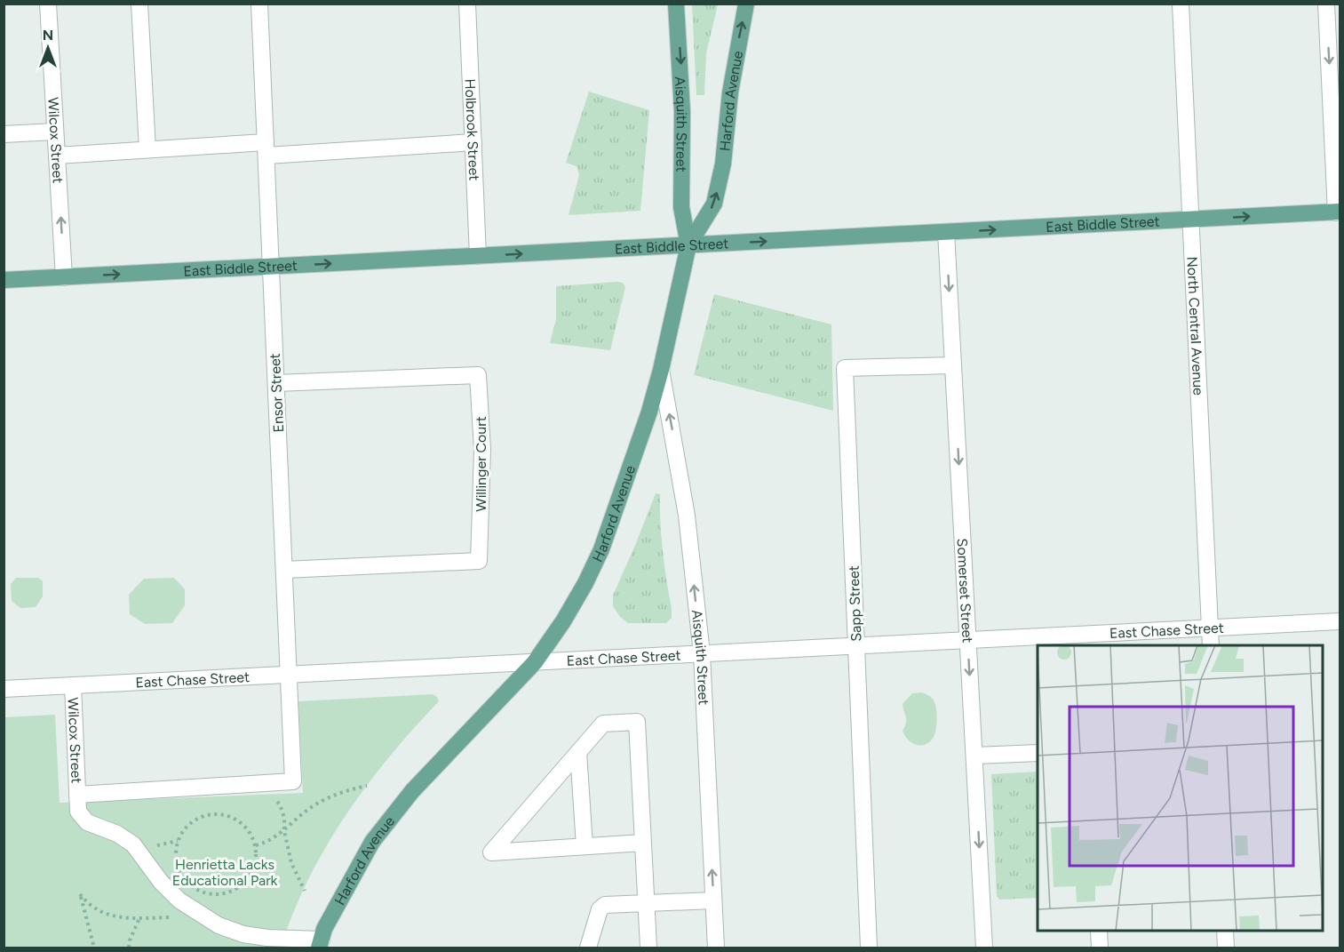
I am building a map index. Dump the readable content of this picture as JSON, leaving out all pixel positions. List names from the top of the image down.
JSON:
{
  "streets": {
    "main road": ["Harford Avenue", "Aisquith Street", "East Biddle Street"],
    "street": [
      "Holbrook Street",
      "Wilcox Street",
      "North Central Avenue",
      "Ensor Street",
      "Willinger Court",
      "Somerset Street",
      "Sapp Street",
      "East Chase Street"
    ]
  },
  "crossings": [
    ["Harford Avenue", "Aisquith Street"],
    ["Harford Avenue", "Wilcox Street"],
    ["Harford Avenue", "East Biddle Street"],
    ["Harford Avenue", "East Chase Street"],
    ["Aisquith Street", "East Biddle Street"],
    ["Aisquith Street", "East Chase Street"],
    ["Holbrook Street", "East Biddle Street"],
    ["Wilcox Street", "East Biddle Street"],
    ["Wilcox Street", "Ensor Street"],
    ["Wilcox Street", "East Chase Street"],
    ["East Biddle Street", "North Central Avenue"],
    ["East Biddle Street", "Ensor Street"],
    ["East Biddle Street", "Somerset Street"],
    ["North Central Avenue", "East Chase Street"],
    ["Ensor Street", "Willinger Court"],
    ["Ensor Street", "East Chase Street"],
    ["Somerset Street", "Sapp Street"],
    ["Somerset Street", "East Chase Street"],
    ["Sapp Street", "East Chase Street"]
  ],
  "one_way": ["East Biddle Street", "Somerset Street"],
  "parks": ["Henrietta Lacks Educational Park"],
  "north": "top"
}
